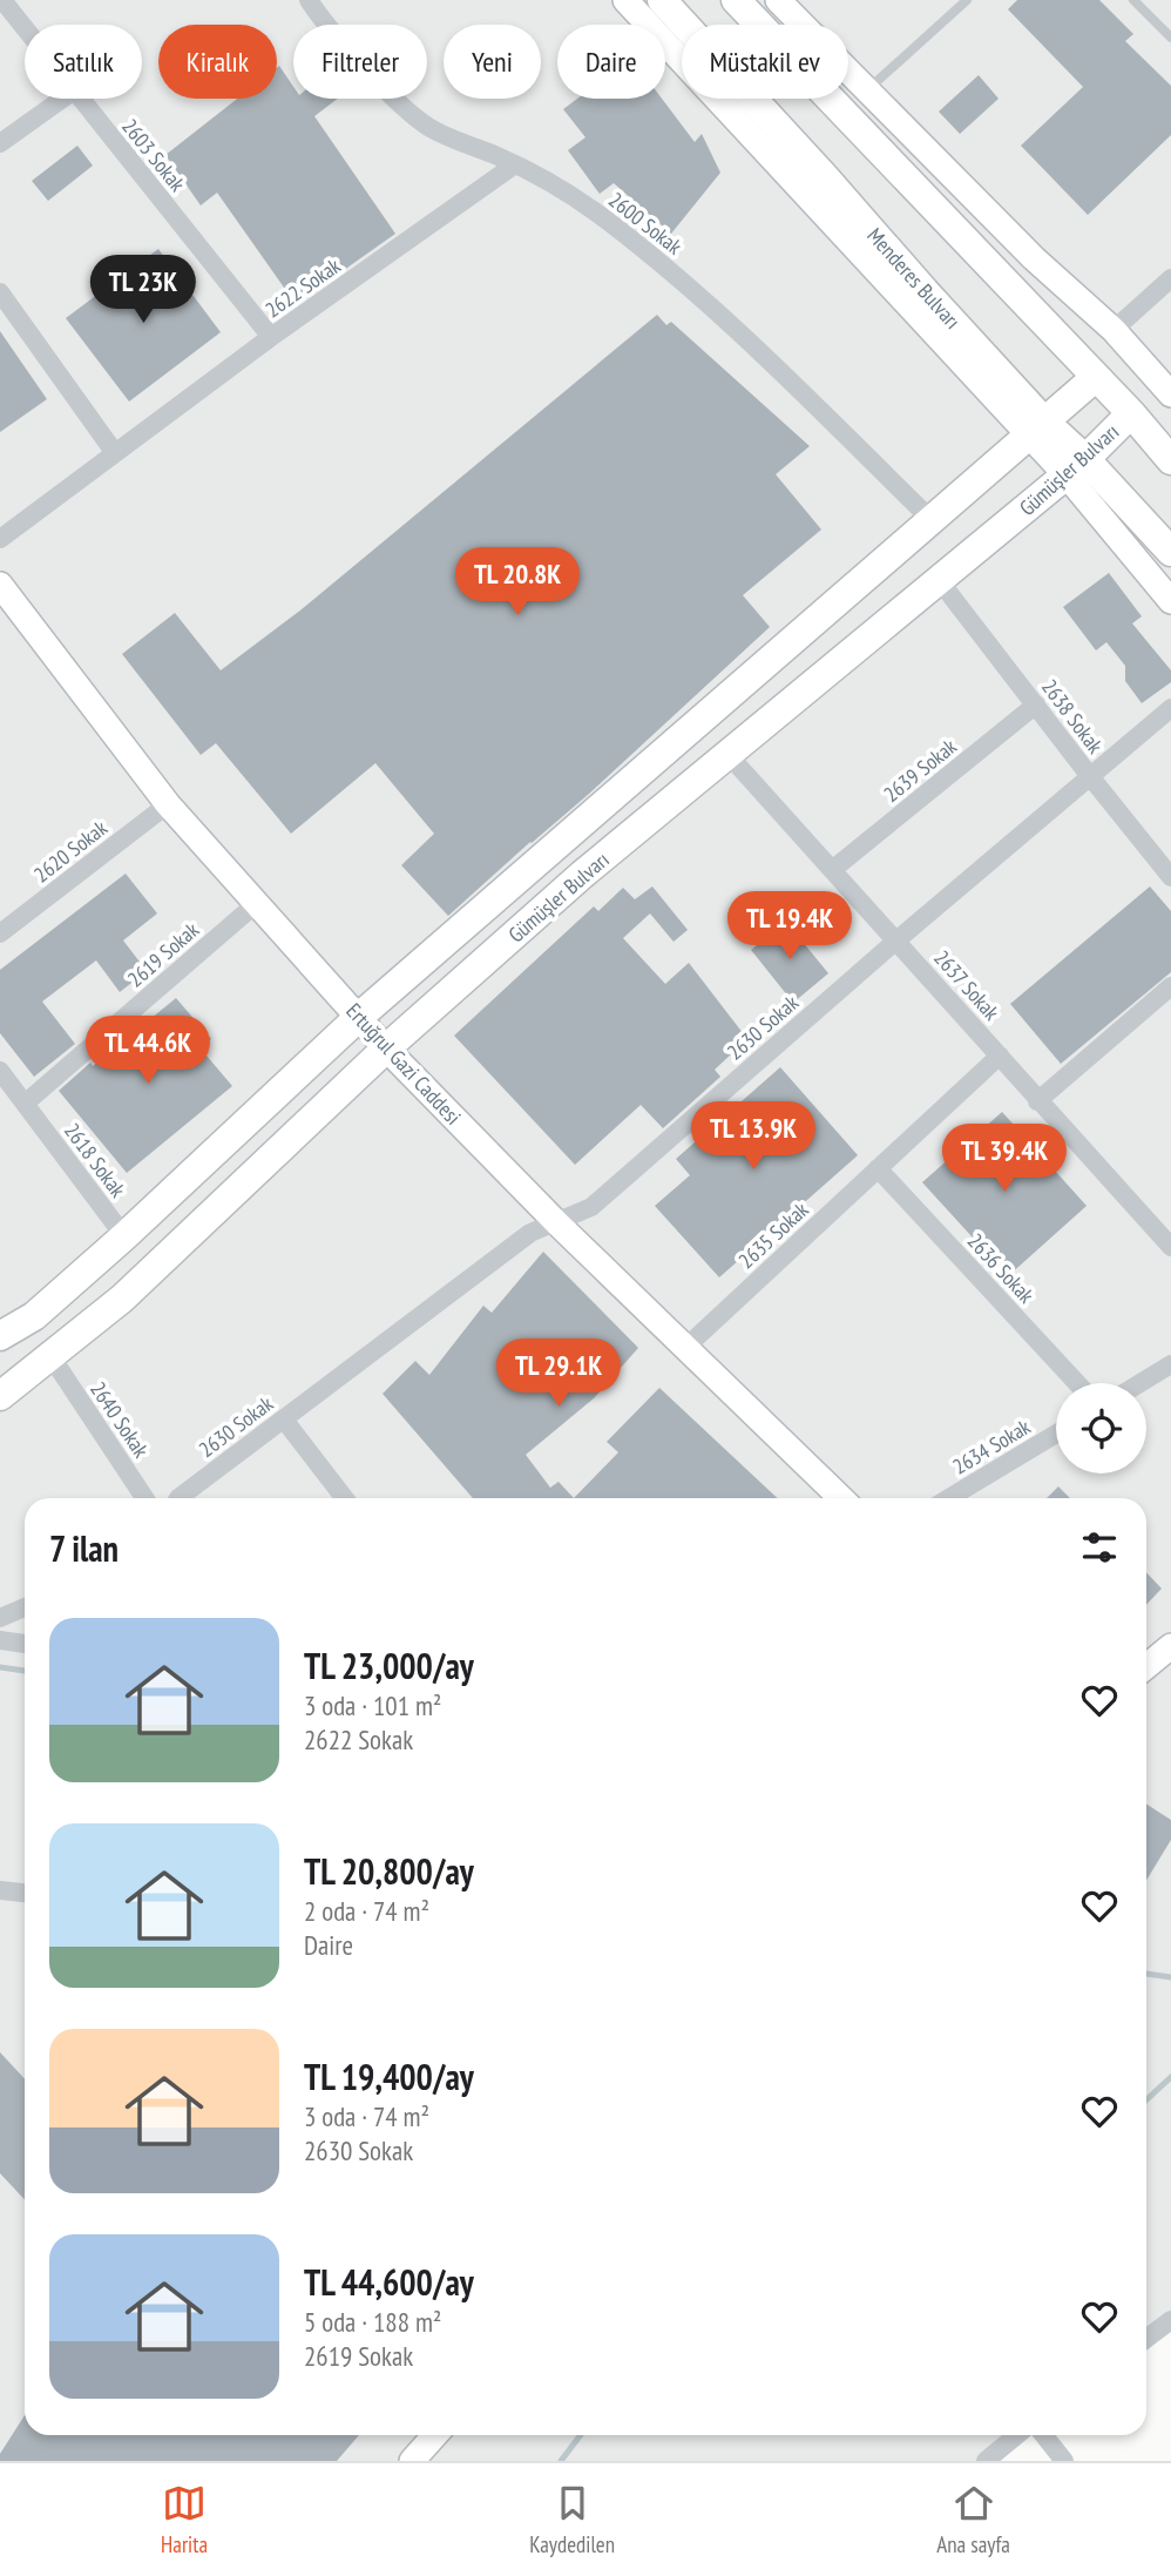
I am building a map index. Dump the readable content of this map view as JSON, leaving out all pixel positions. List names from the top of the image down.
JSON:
{
  "streets": {
    "main road": ["Menderes Bulvarı", "Gümüşler Bulvarı", "Ertuğrul Gazi Caddesi"],
    "street": [
      "2603 Sokak",
      "2600 Sokak",
      "2622 Sokak",
      "2638 Sokak",
      "2639 Sokak",
      "2620 Sokak",
      "2619 Sokak",
      "2637 Sokak",
      "2630 Sokak",
      "2618 Sokak",
      "2635 Sokak",
      "2636 Sokak",
      "2640 Sokak",
      "2634 Sokak"
    ]
  },
  "crossings": [
    ["2603 Sokak", "2622 Sokak"],
    ["2600 Sokak", "2622 Sokak"],
    ["2600 Sokak", "Gümüşler Bulvarı"],
    ["Menderes Bulvarı", "Gümüşler Bulvarı"],
    ["Gümüşler Bulvarı", "2638 Sokak"],
    ["Gümüşler Bulvarı", "2637 Sokak"],
    ["Gümüşler Bulvarı", "Ertuğrul Gazi Caddesi"],
    ["Gümüşler Bulvarı", "2618 Sokak"],
    ["Gümüşler Bulvarı", "2640 Sokak"],
    ["2638 Sokak", "2639 Sokak"],
    ["2638 Sokak", "2630 Sokak"],
    ["2639 Sokak", "2637 Sokak"],
    ["2620 Sokak", "Ertuğrul Gazi Caddesi"],
    ["2619 Sokak", "Ertuğrul Gazi Caddesi"],
    ["2619 Sokak", "2618 Sokak"],
    ["2637 Sokak", "2630 Sokak"],
    ["2637 Sokak", "2635 Sokak"],
    ["2630 Sokak", "Ertuğrul Gazi Caddesi"],
    ["Ertuğrul Gazi Caddesi", "2635 Sokak"],
    ["2635 Sokak", "2636 Sokak"]
  ],
  "page": {
    "chip": [
      "Satılık",
      "Kiralık",
      "Filtreler",
      "Yeni",
      "Daire",
      "Müstakil ev"
    ],
    "price": [
      "TL 23K",
      "TL 20.8K",
      "TL 19.4K",
      "TL 44.6K",
      "TL 13.9K",
      "TL 39.4K",
      "TL 29.1K"
    ],
    "heading": "7 ilan",
    "list": [
      {
        "name": "TL 23,000/ay",
        "note": "3 oda · 101 m² · 2622 Sokak"
      },
      {
        "name": "TL 20,800/ay",
        "note": "2 oda · 74 m² · Daire"
      },
      {
        "name": "TL 19,400/ay",
        "note": "3 oda · 74 m² · 2630 Sokak"
      },
      {
        "name": "TL 44,600/ay",
        "note": "5 oda · 188 m² · 2619 Sokak"
      }
    ],
    "tabs": ["Harita", "Kaydedilen", "Ana sayfa"]
  }
}
